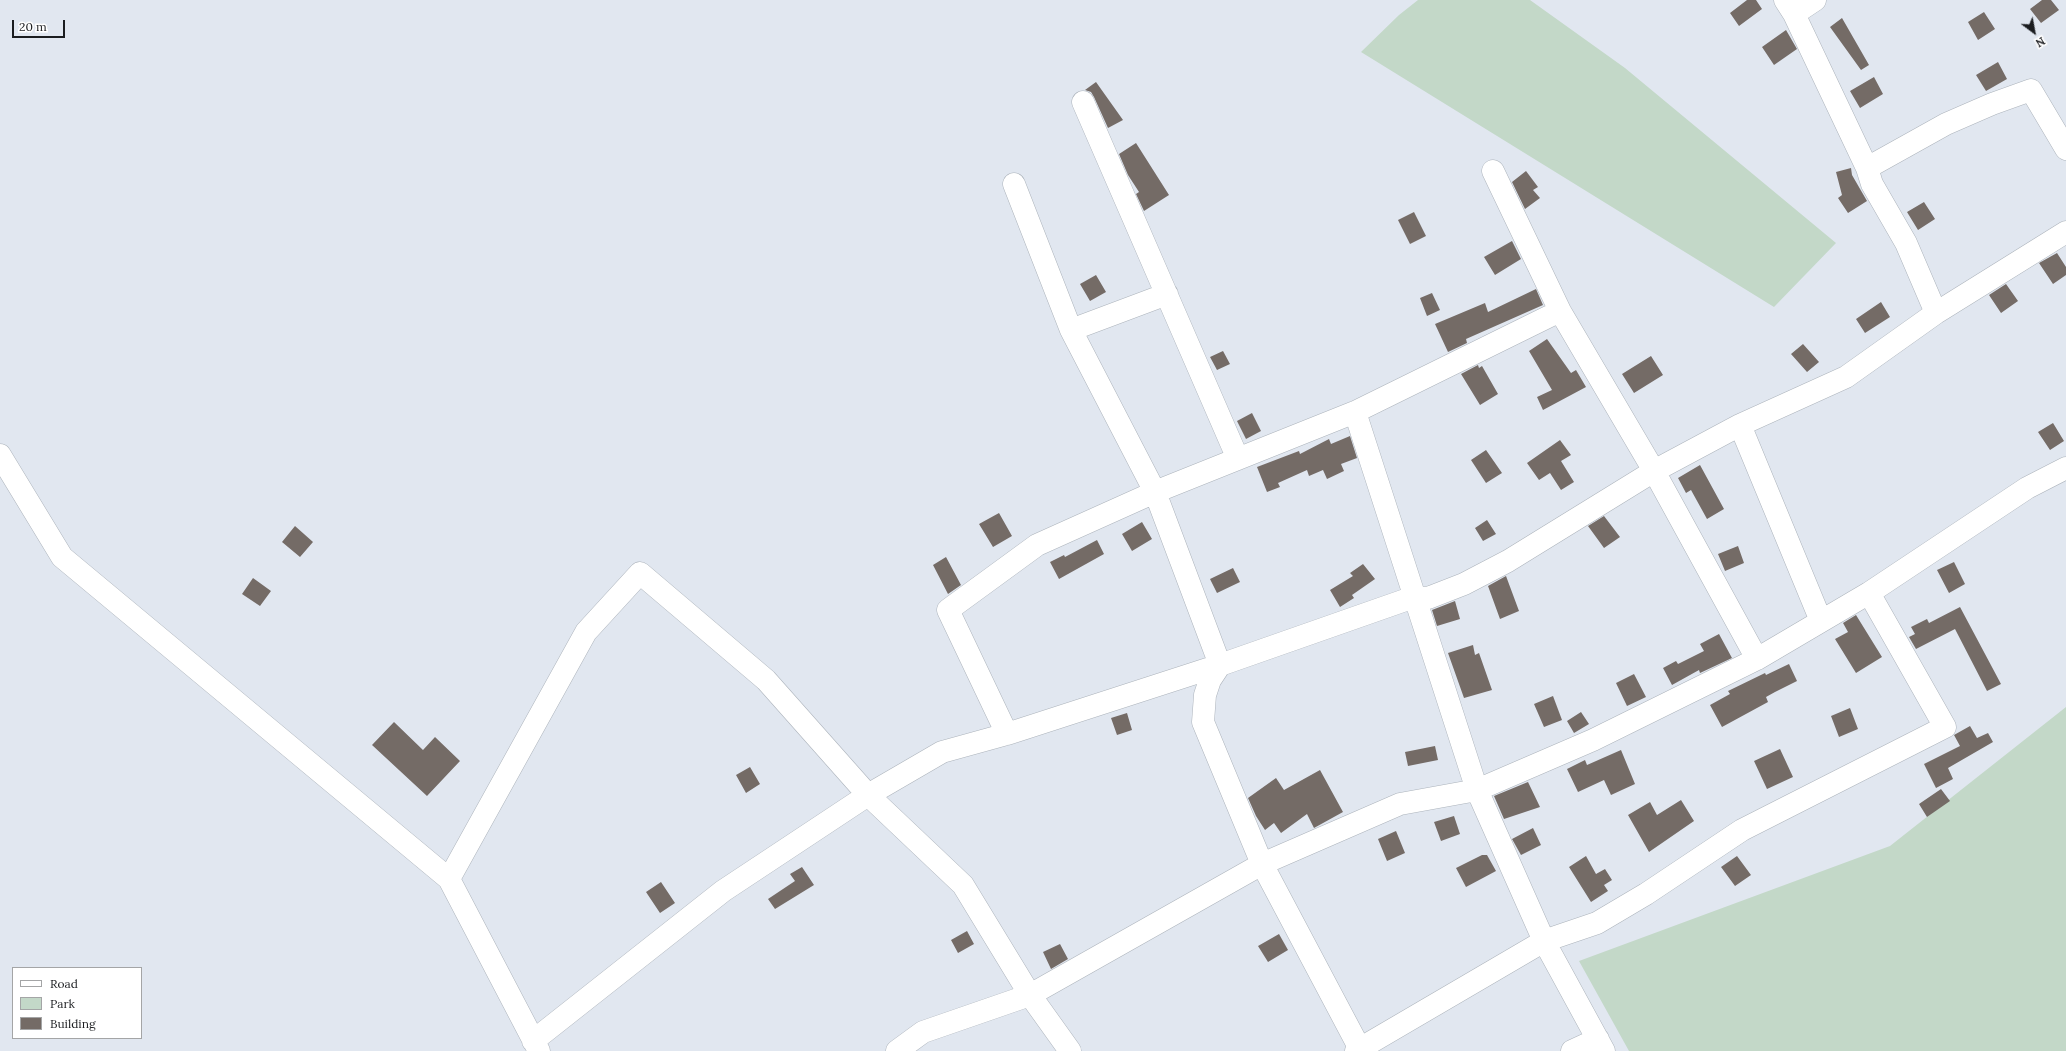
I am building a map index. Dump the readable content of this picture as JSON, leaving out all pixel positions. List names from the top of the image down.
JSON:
{
  "legend": ["Road", "Park", "Building"],
  "scale_bar": "20 m",
  "north": "bottom right"
}
